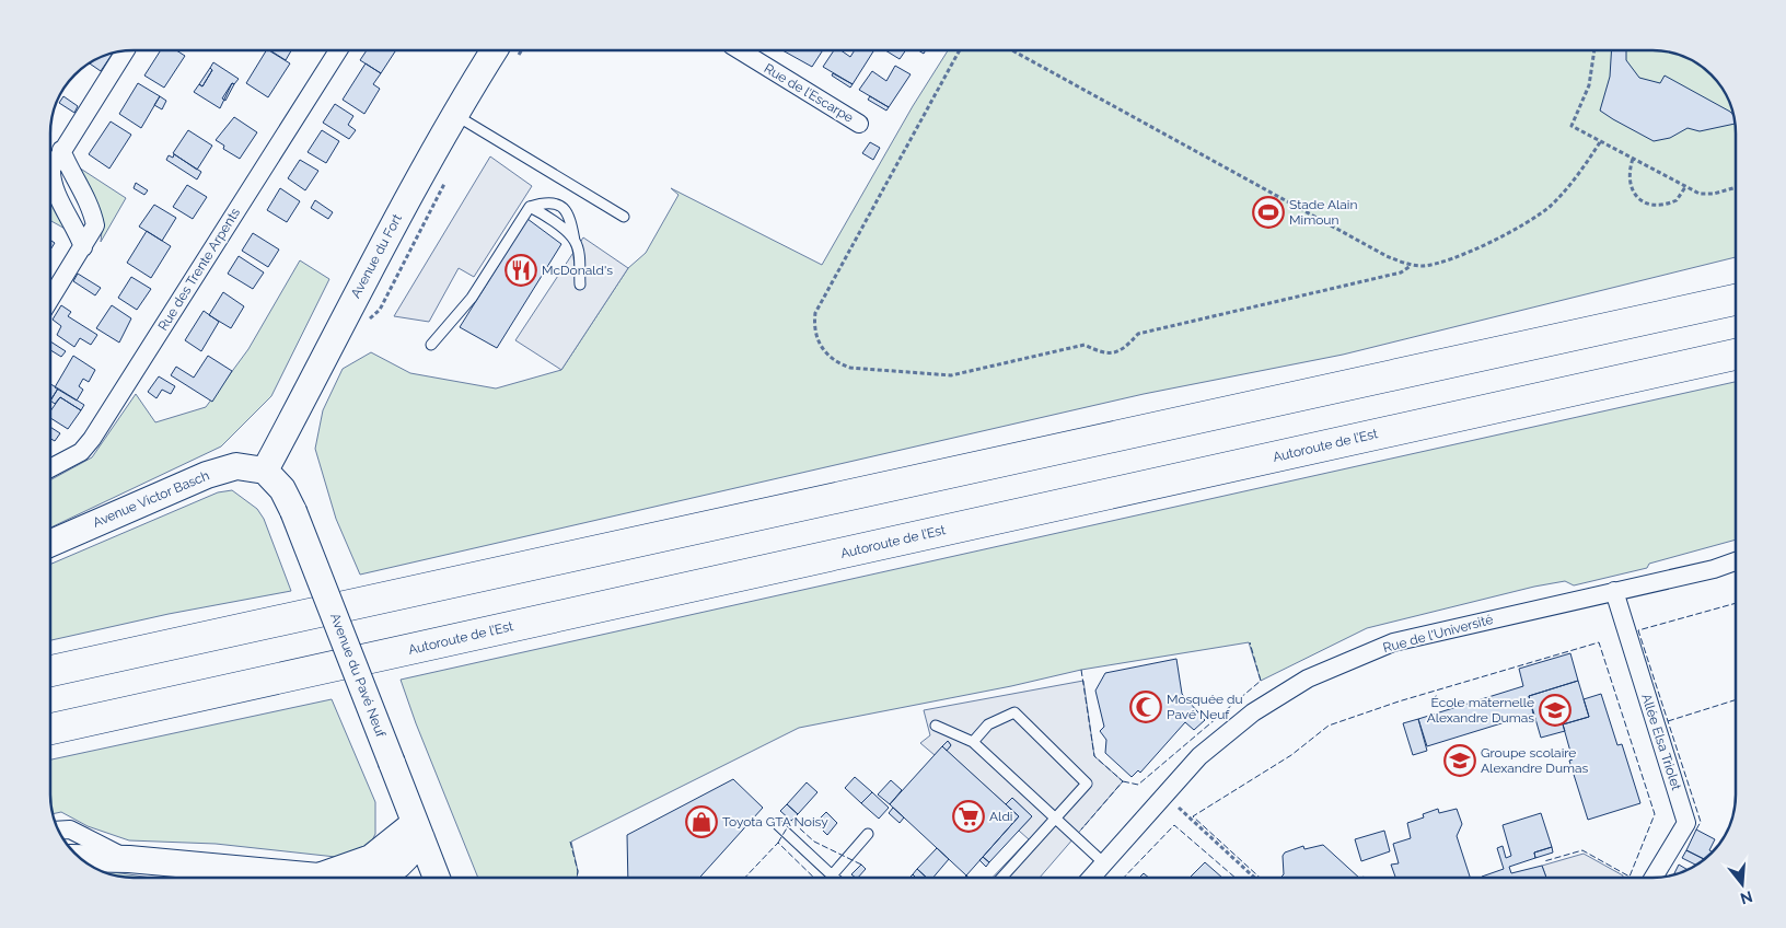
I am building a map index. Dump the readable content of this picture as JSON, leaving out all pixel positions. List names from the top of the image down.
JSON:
{
  "streets": {
    "highway": ["Autoroute de l’Est"],
    "main road": ["Avenue du Fort", "Avenue Victor Basch", "Avenue du Pavé Neuf"],
    "street": [
      "Rue de l’Escarpe",
      "Rue des Trente Arpents",
      "Rue de l'Université",
      "Allée Elsa Triolet"
    ]
  },
  "crossings": [
    ["Avenue du Fort", "Avenue Victor Basch"],
    ["Avenue du Fort", "Avenue du Pavé Neuf"],
    ["Avenue Victor Basch", "Avenue du Pavé Neuf"],
    ["Rue de l'Université", "Allée Elsa Triolet"]
  ],
  "places": {
    "sports": ["Stade Alain Mimoun"],
    "restaurant": ["McDonald's"],
    "mosque": ["Mosquée du Pavé Neuf"],
    "school or university": ["École maternelle Alexandre Dumas", "Groupe scolaire Alexandre Dumas"],
    "supermarket": ["Aldi"],
    "shop": ["Toyota GTA Noisy"]
  },
  "north": "bottom"
}
